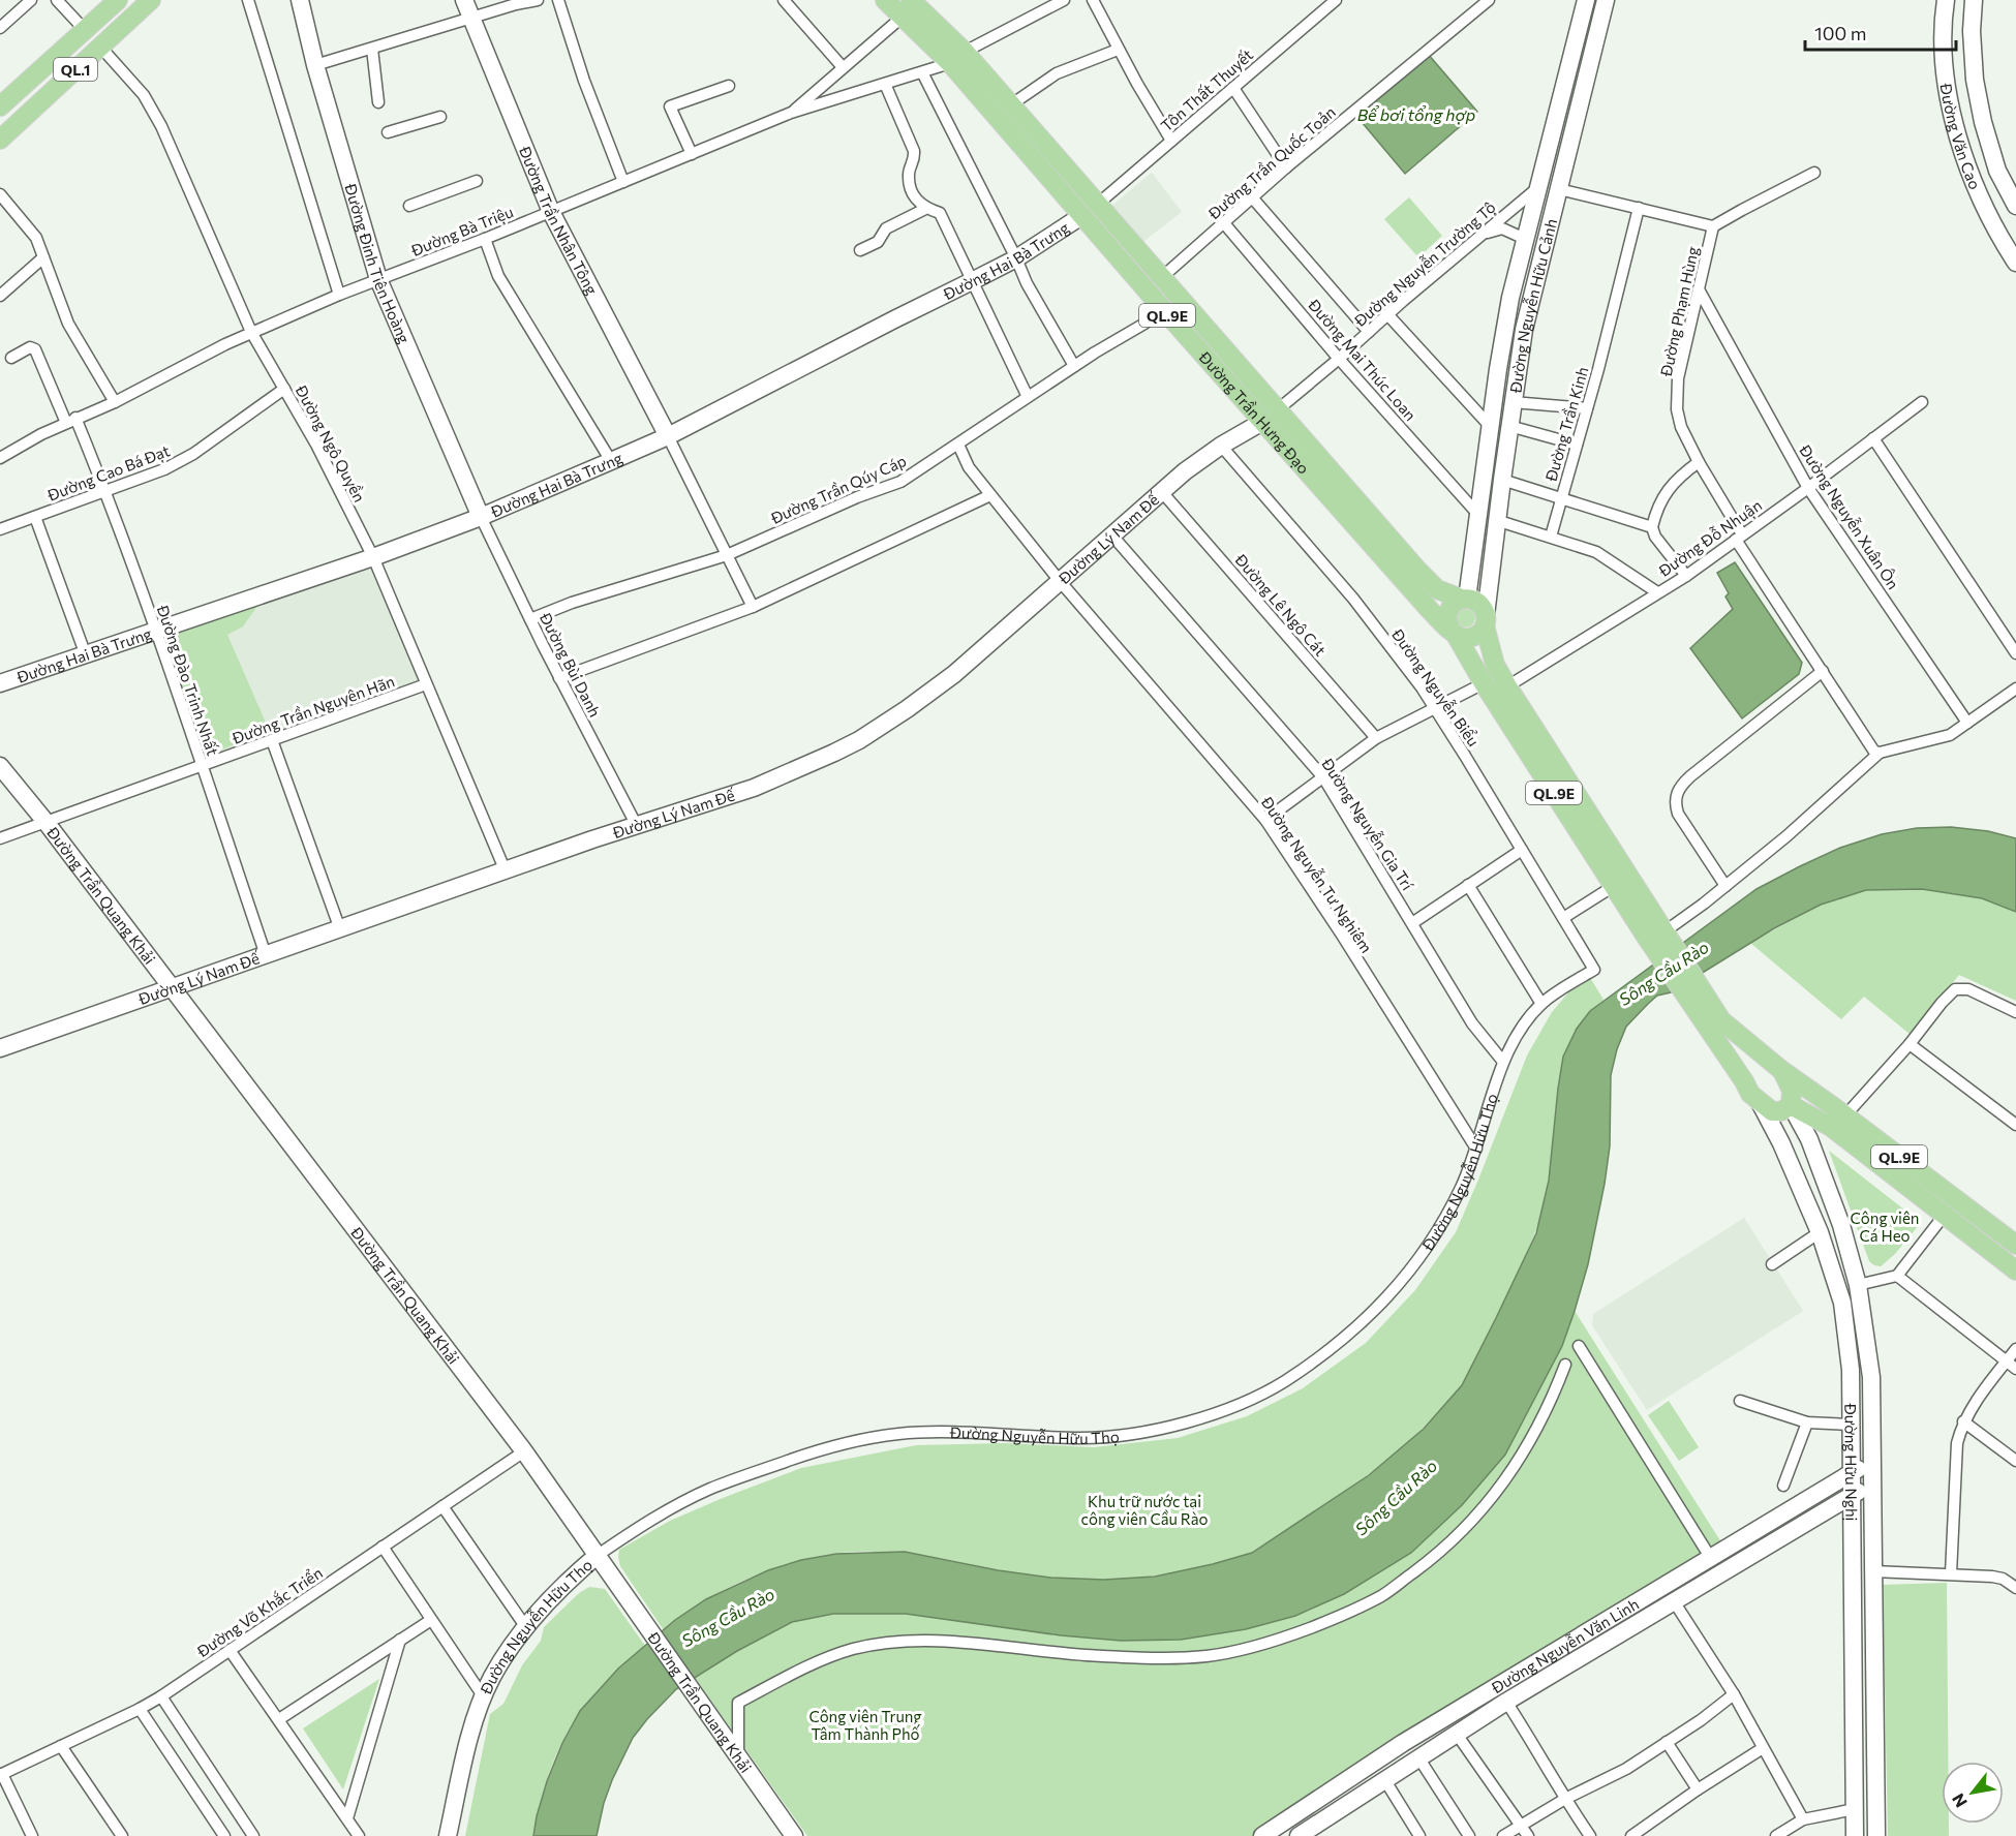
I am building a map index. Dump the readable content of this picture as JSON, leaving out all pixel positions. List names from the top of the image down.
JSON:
{
  "streets": {
    "main road": ["QL.1", "QL.9E", "Đường Trần Hưng Đạo"],
    "street": [
      "Tôn Thất Thuyết",
      "Đường Văn Cao",
      "Đường Trần Quốc Toản",
      "Đường Trần Nhân Tông",
      "Đường Bà Triệu",
      "Đường Hai Bà Trưng",
      "Đường Đinh Tiên Hoàng",
      "Đường Nguyễn Trường Tộ",
      "Đường Nguyễn Hữu Cảnh",
      "Đường Phạm Hùng",
      "Đường Mai Thúc Loan",
      "Đường Trần Kinh",
      "Đường Ngô Quyền",
      "Đường Cao Bá Đạt",
      "Đường Trần Qúy Cáp",
      "Đường Nguyễn Xuân Ôn",
      "Đường Lý Nam Đế",
      "Đường Đỗ Nhuận",
      "Đường Lê Ngô Cát",
      "Đường Bùi Danh",
      "Đường Đào Trinh Nhất",
      "Đường Nguyễn Biểu",
      "Đường Trần Nguyên Hãn",
      "Đường Nguyễn Gia Trí",
      "Đường Nguyễn Tư Nghiêm",
      "Đường Trần Quang Khải",
      "Đường Nguyễn Hữu Thọ",
      "Đường Hữu Nghị",
      "Đường Võ Khắc Triển",
      "Đường Nguyễn Văn Linh"
    ]
  },
  "crossings": [
    ["QL.1", "Đường Ngô Quyền"],
    ["Tôn Thất Thuyết", "Đường Trần Hưng Đạo"],
    ["Đường Trần Quốc Toản", "Đường Mai Thúc Loan"],
    ["Đường Trần Quốc Toản", "Đường Trần Hưng Đạo"],
    ["Đường Trần Nhân Tông", "Đường Bà Triệu"],
    ["Đường Trần Nhân Tông", "Đường Hai Bà Trưng"],
    ["Đường Bà Triệu", "Đường Đinh Tiên Hoàng"],
    ["Đường Bà Triệu", "Đường Trần Hưng Đạo"],
    ["Đường Bà Triệu", "Đường Ngô Quyền"],
    ["Đường Bà Triệu", "Đường Đào Trinh Nhất"],
    ["Đường Hai Bà Trưng", "Đường Đinh Tiên Hoàng"],
    ["Đường Hai Bà Trưng", "Đường Trần Hưng Đạo"],
    ["Đường Hai Bà Trưng", "Đường Ngô Quyền"],
    ["Đường Hai Bà Trưng", "Đường Bùi Danh"],
    ["Đường Hai Bà Trưng", "Đường Đào Trinh Nhất"],
    ["Đường Đinh Tiên Hoàng", "Đường Bùi Danh"],
    ["Đường Nguyễn Trường Tộ", "Đường Nguyễn Hữu Cảnh"],
    ["Đường Nguyễn Trường Tộ", "Đường Mai Thúc Loan"],
    ["Đường Nguyễn Trường Tộ", "Đường Trần Hưng Đạo"],
    ["Đường Nguyễn Trường Tộ", "Đường Lý Nam Đế"],
    ["Đường Nguyễn Hữu Cảnh", "Đường Mai Thúc Loan"],
    ["Đường Nguyễn Hữu Cảnh", "Đường Trần Hưng Đạo"],
    ["Đường Phạm Hùng", "Đường Nguyễn Xuân Ôn"],
    ["Đường Phạm Hùng", "Đường Đỗ Nhuận"],
    ["QL.9E", "Đường Trần Hưng Đạo"],
    ["QL.9E", "Đường Hữu Nghị"],
    ["Đường Trần Hưng Đạo", "Đường Trần Qúy Cáp"],
    ["Đường Trần Hưng Đạo", "Đường Lý Nam Đế"],
    ["Đường Trần Hưng Đạo", "Đường Đỗ Nhuận"],
    ["Đường Trần Hưng Đạo", "Đường Hữu Nghị"],
    ["Đường Ngô Quyền", "Đường Cao Bá Đạt"],
    ["Đường Ngô Quyền", "Đường Lý Nam Đế"],
    ["Đường Ngô Quyền", "Đường Trần Nguyên Hãn"],
    ["Đường Cao Bá Đạt", "Đường Đào Trinh Nhất"],
    ["Đường Trần Qúy Cáp", "Đường Bùi Danh"],
    ["Đường Trần Qúy Cáp", "Đường Nguyễn Tư Nghiêm"],
    ["Đường Nguyễn Xuân Ôn", "Đường Đỗ Nhuận"],
    ["Đường Lý Nam Đế", "Đường Lê Ngô Cát"],
    ["Đường Lý Nam Đế", "Đường Bùi Danh"],
    ["Đường Lý Nam Đế", "Đường Đào Trinh Nhất"],
    ["Đường Lý Nam Đế", "Đường Nguyễn Biểu"],
    ["Đường Lý Nam Đế", "Đường Nguyễn Gia Trí"],
    ["Đường Lý Nam Đế", "Đường Nguyễn Tư Nghiêm"],
    ["Đường Lý Nam Đế", "Đường Trần Quang Khải"],
    ["Đường Đào Trinh Nhất", "Đường Trần Nguyên Hãn"],
    ["Đường Nguyễn Biểu", "Đường Nguyễn Hữu Thọ"],
    ["Đường Trần Nguyên Hãn", "Đường Trần Quang Khải"],
    ["Đường Nguyễn Gia Trí", "Đường Nguyễn Hữu Thọ"],
    ["Đường Nguyễn Tư Nghiêm", "Đường Nguyễn Hữu Thọ"],
    ["Đường Trần Quang Khải", "Đường Nguyễn Hữu Thọ"],
    ["Đường Trần Quang Khải", "Đường Võ Khắc Triển"],
    ["Đường Hữu Nghị", "Đường Nguyễn Văn Linh"]
  ],
  "water": ["Bể bơi tổng hợp", "Sông Cầu Rào"],
  "parks": ["Công viên Cá Heo", "Khu trữ nước tại công viên Cầu Rào", "Công viên Trung Tâm Thành Phố"],
  "scale_bar": "100 m",
  "north": "bottom left"
}
